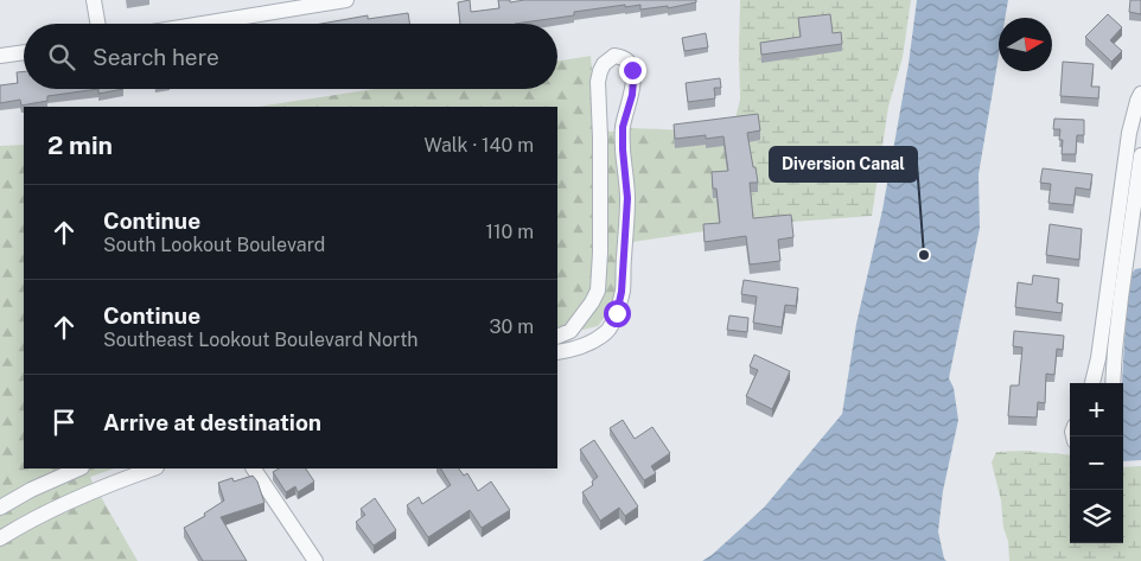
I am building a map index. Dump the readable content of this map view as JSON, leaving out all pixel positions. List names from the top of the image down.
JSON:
{
  "places": ["Diversion Canal"],
  "north": "right",
  "page": {
    "search": "Search here",
    "heading": ["2 min", "Walk · 140 m"],
    "list": [
      ["Continue", "South Lookout Boulevard", "110 m"],
      ["Continue", "Southeast Lookout Boulevard North", "30 m"],
      "Arrive at destination"
    ],
    "map_buttons": ["+", "−"]
  }
}
